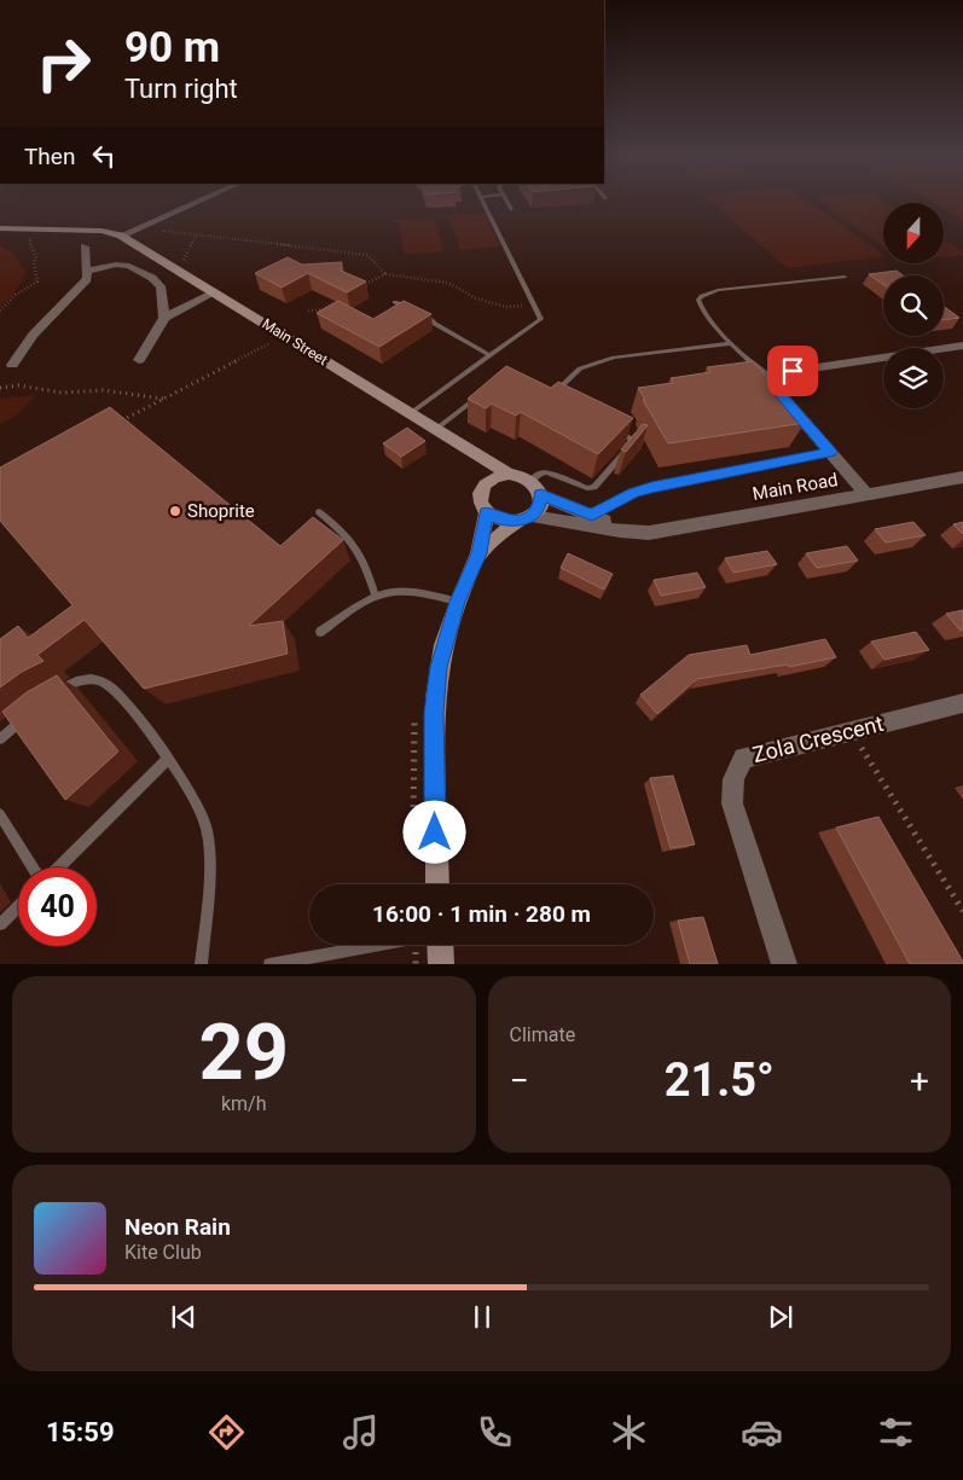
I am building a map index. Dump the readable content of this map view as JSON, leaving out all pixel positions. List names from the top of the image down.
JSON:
{
  "streets": {
    "street": ["Main Street", "Main Road", "Zola Crescent"]
  },
  "crossings": [
    ["Main Street", "Main Road"]
  ],
  "places": ["Shoprite"],
  "north": "bottom",
  "page": {
    "turn": ["90 m", "Turn right"],
    "then": "Then",
    "limit": "40",
    "trip": "16:00 · 1 min · 280 m",
    "tile": [
      ["29", "km/h"],
      "Climate"
    ],
    "heat": ["−", "21.5°", "+"],
    "song": ["Neon Rain", "Kite Club"],
    "tabs": "15:59"
  }
}
